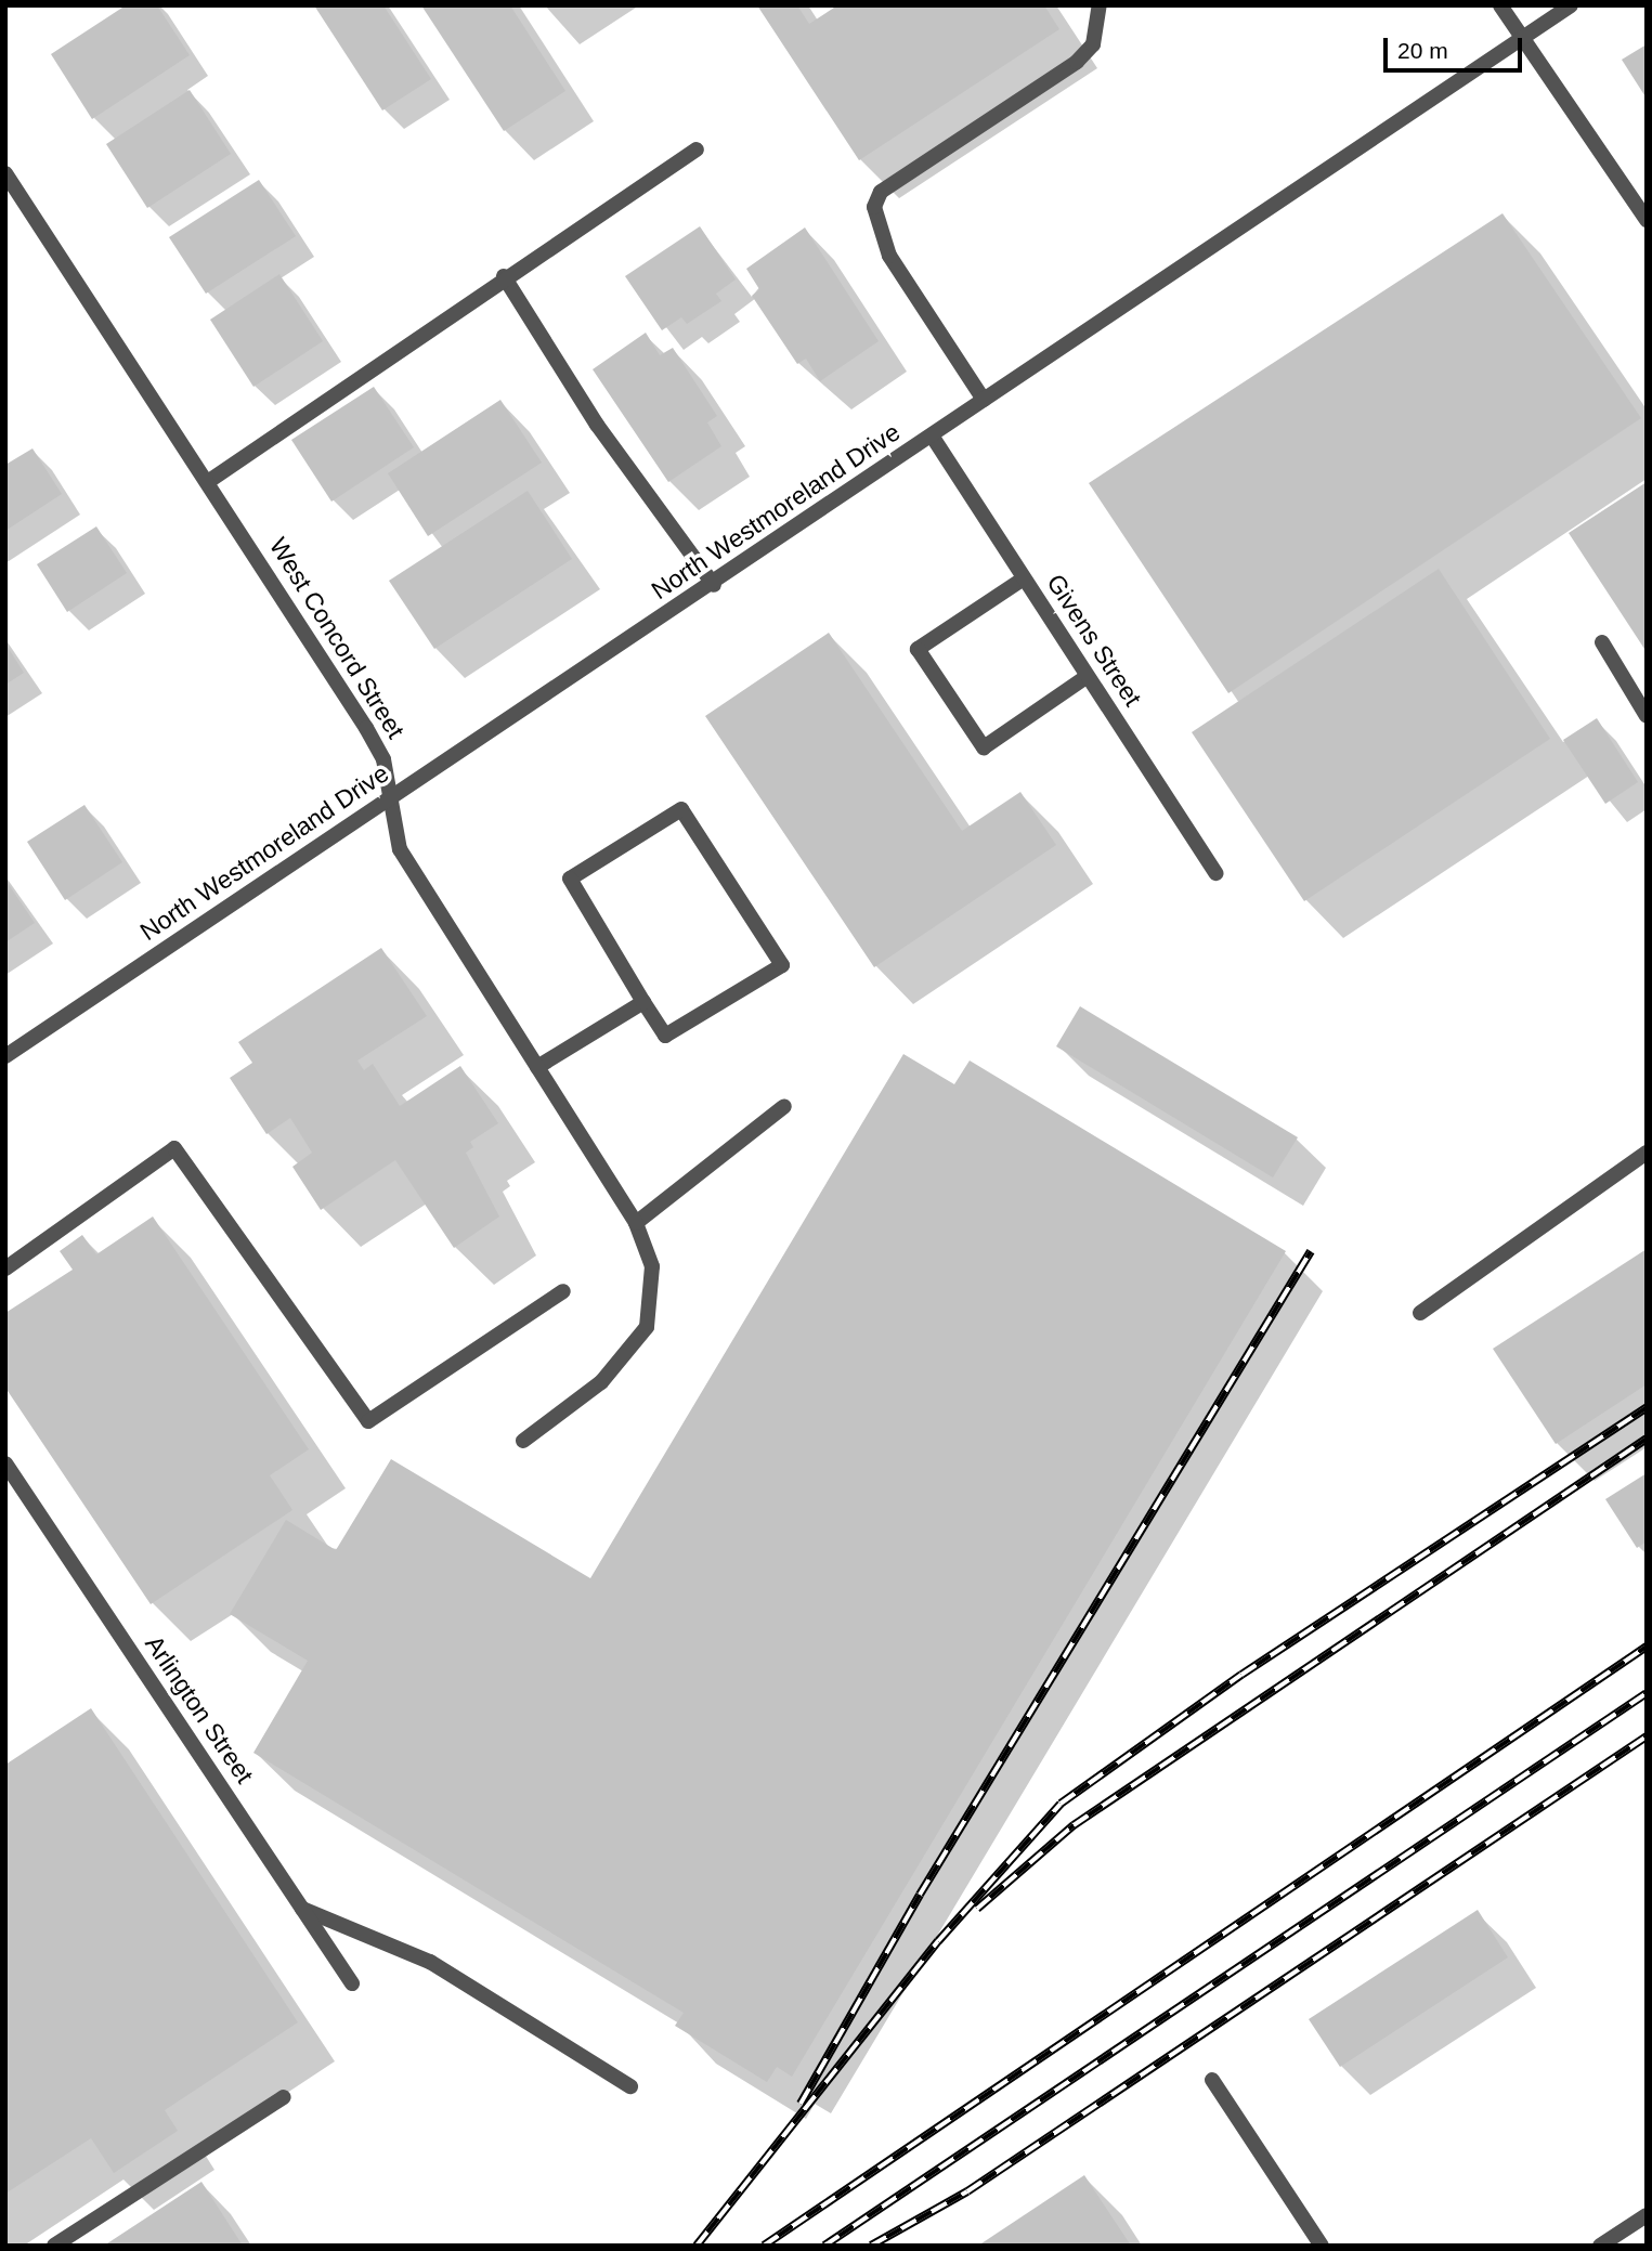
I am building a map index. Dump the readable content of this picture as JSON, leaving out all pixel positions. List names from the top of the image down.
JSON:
{
  "streets": {
    "street": [
      "North Westmoreland Drive",
      "West Concord Street",
      "Givens Street",
      "Arlington Street"
    ]
  },
  "crossings": [
    ["North Westmoreland Drive", "West Concord Street"],
    ["North Westmoreland Drive", "Givens Street"]
  ],
  "scale_bar": "20 m"
}
